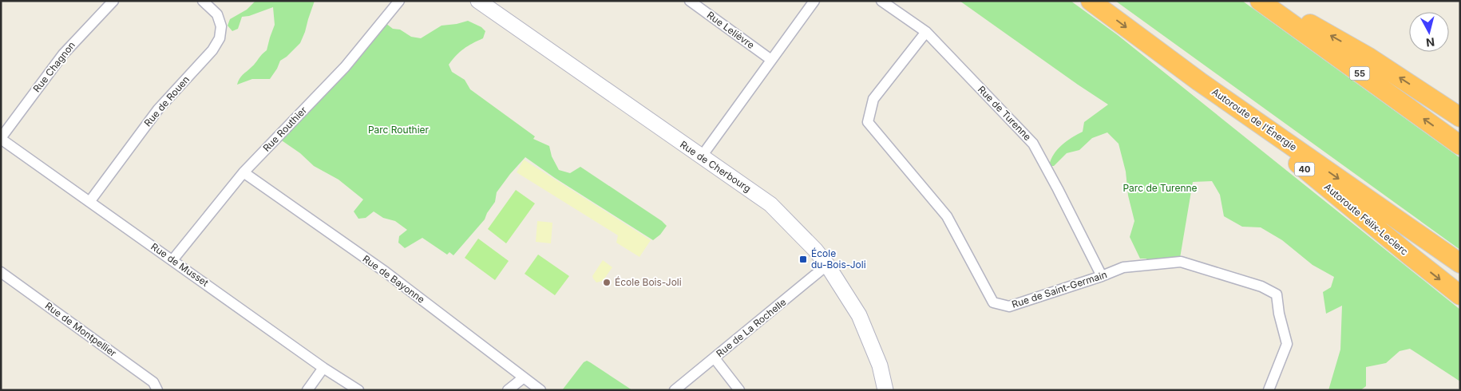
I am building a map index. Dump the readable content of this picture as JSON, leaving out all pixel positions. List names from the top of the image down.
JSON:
{
  "streets": {
    "highway": [
      "55",
      "Autoroute de l'Énergie",
      "40",
      "Autoroute Félix-Leclerc"
    ],
    "street": [
      "Rue Lelièvre",
      "Rue Chagnon",
      "Rue de Rouen",
      "Rue de Turenne",
      "Rue Routhier",
      "Rue de Cherbourg",
      "Rue de Musset",
      "Rue de Bayonne",
      "Rue de Saint-Germain",
      "Rue de La Rochelle",
      "Rue de Montpellier"
    ]
  },
  "crossings": [
    ["Rue Chagnon", "Rue de Musset"],
    ["Rue de Rouen", "Rue de Musset"],
    ["Rue de Turenne", "Rue de Saint-Germain"],
    ["Autoroute de l'Énergie", "Autoroute Félix-Leclerc"],
    ["Rue Routhier", "Rue de Musset"],
    ["Rue Routhier", "Rue de Bayonne"],
    ["Rue de Cherbourg", "Rue de La Rochelle"]
  ],
  "parks": ["Parc Routhier", "Parc de Turenne"],
  "places": {
    "transit": ["École du-Bois-Joli"],
    "other": ["École Bois-Joli"]
  },
  "north": "bottom"
}
